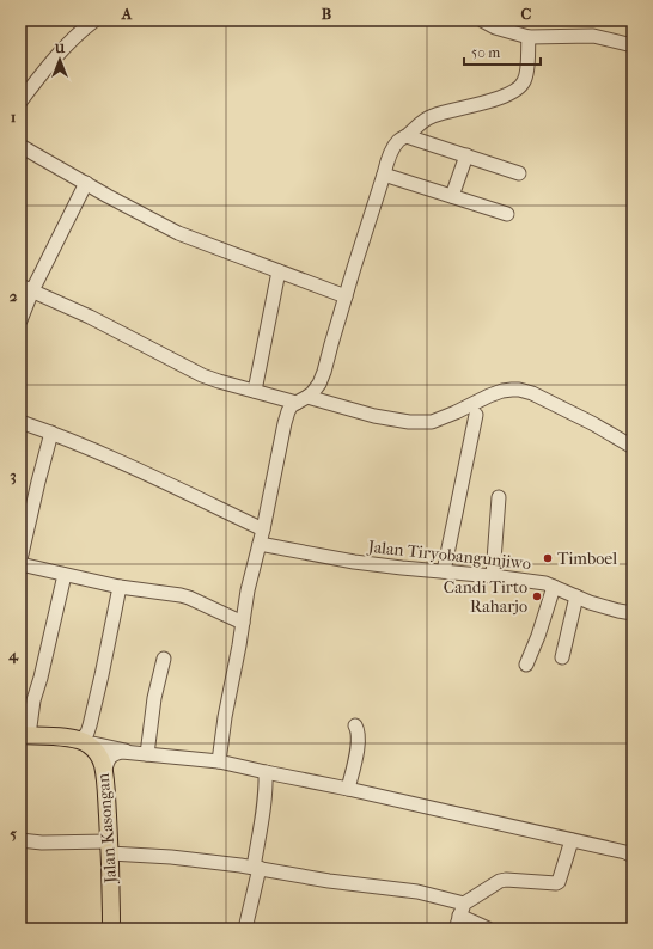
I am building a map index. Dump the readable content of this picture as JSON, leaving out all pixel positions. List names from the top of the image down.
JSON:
{
  "streets": {
    "main road": ["Jalan Kasongan"],
    "street": ["Jalan Tiryobangunjiwo"]
  },
  "places": ["Timboel", "Candi Tirto Raharjo"],
  "scale_bar": "50 m",
  "north": "top",
  "grid": {
    "columns": ["A", "B", "C"],
    "rows": [
      "1",
      "2",
      "3",
      "4",
      "5"
    ]
  }
}
